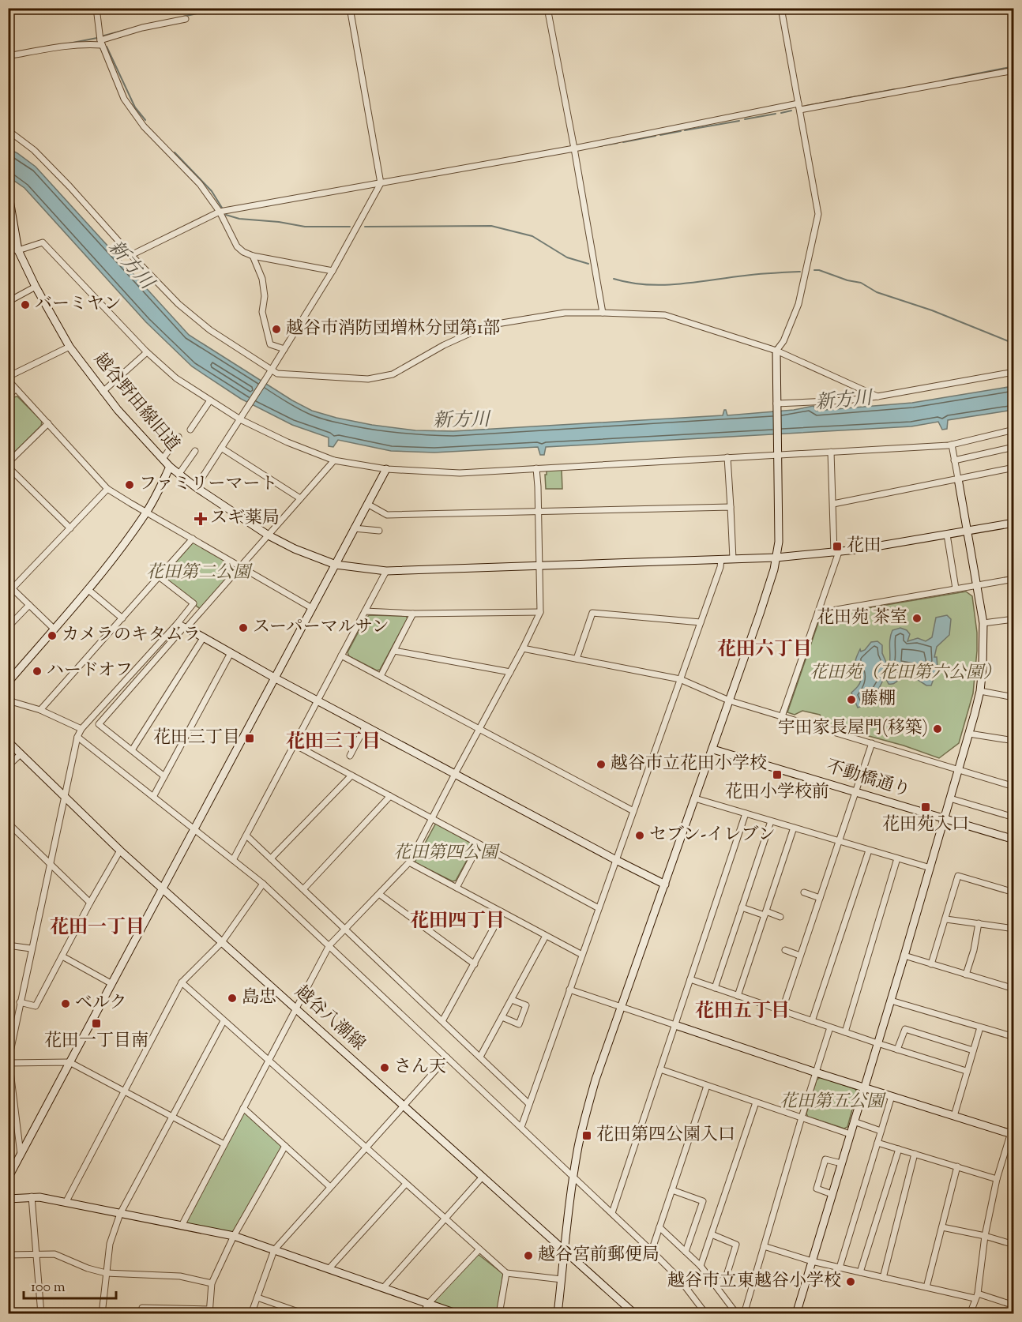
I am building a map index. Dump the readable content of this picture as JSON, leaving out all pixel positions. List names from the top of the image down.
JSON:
{
  "streets": {
    "street": ["越谷野田線旧道", "不動橋通り", "越谷八潮線"]
  },
  "districts": [
    "花田六丁目",
    "花田三丁目",
    "花田四丁目",
    "花田一丁目",
    "花田五丁目"
  ],
  "water": ["新方川"],
  "parks": [
    "花田第二公園",
    "花田苑（花田第六公園）",
    "花田第四公園",
    "花田第五公園"
  ],
  "places": {
    "other": [
      "バーミヤン",
      "越谷市消防団増林分団第1部",
      "ファミリーマート",
      "花田苑 茶室",
      "スーパーマルサン",
      "カメラのキタムラ",
      "ハードオフ",
      "藤棚",
      "宇田家長屋門(移築)",
      "越谷市立花田小学校",
      "セブン-イレブン",
      "島忠",
      "ベルク",
      "さん天",
      "越谷宮前郵便局",
      "越谷市立東越谷小学校"
    ],
    "health": ["スギ薬局"],
    "transit": [
      "花田",
      "花田三丁目",
      "花田小学校前",
      "花田苑入口",
      "花田一丁目南",
      "花田第四公園入口"
    ]
  },
  "scale_bar": "100 m"
}
